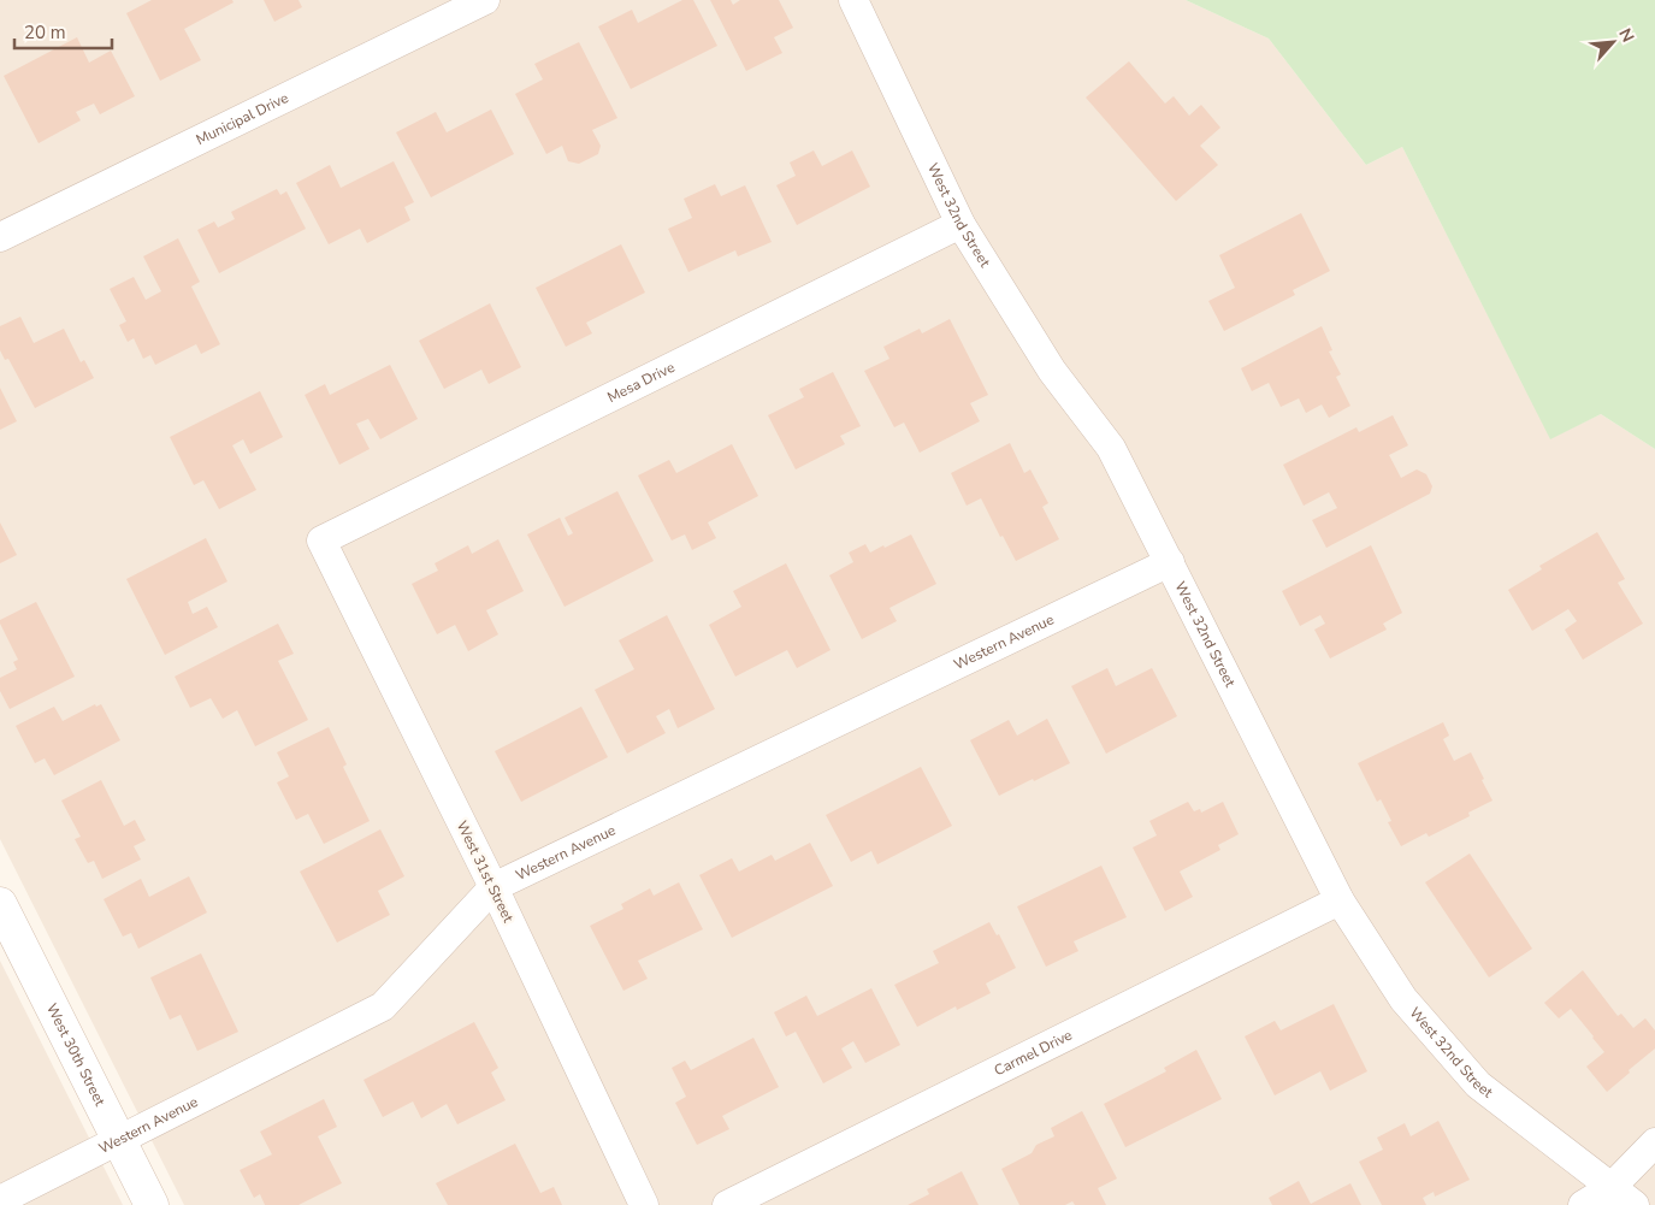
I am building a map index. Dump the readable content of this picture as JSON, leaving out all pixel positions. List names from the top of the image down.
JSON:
{
  "streets": {
    "main road": ["West 30th Street"],
    "street": [
      "Municipal Drive",
      "West 32nd Street",
      "Mesa Drive",
      "Western Avenue",
      "West 31st Street",
      "Carmel Drive"
    ]
  },
  "crossings": [
    ["West 32nd Street", "Mesa Drive"],
    ["West 32nd Street", "Western Avenue"],
    ["West 32nd Street", "Carmel Drive"],
    ["Mesa Drive", "West 31st Street"],
    ["Western Avenue", "West 31st Street"],
    ["Western Avenue", "West 30th Street"]
  ],
  "scale_bar": "20 m",
  "north": "top right"
}
